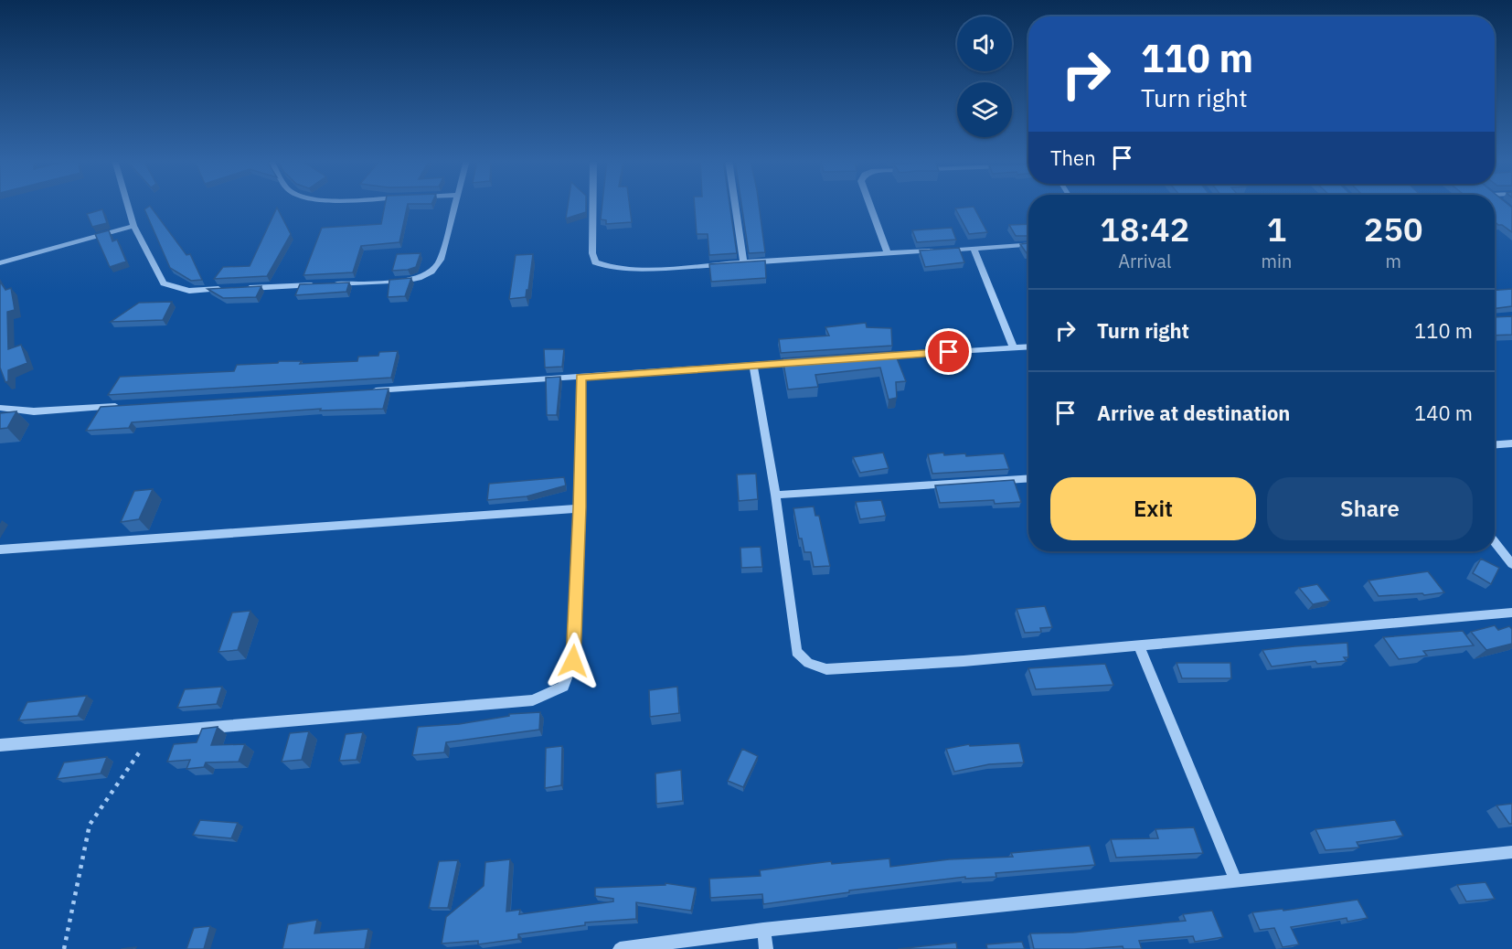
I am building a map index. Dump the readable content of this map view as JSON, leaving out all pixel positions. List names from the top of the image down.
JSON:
{
  "page": {
    "turn": ["110 m", "Turn right"],
    "then": "Then",
    "eta": [
      "18:42",
      "Arrival",
      "1",
      "min",
      "250",
      "m"
    ],
    "list": [
      {
        "name": "Turn right",
        "value": "110 m"
      },
      {
        "name": "Arrive at destination",
        "value": "140 m"
      }
    ],
    "buttons": ["Exit", "Share"]
  }
}
